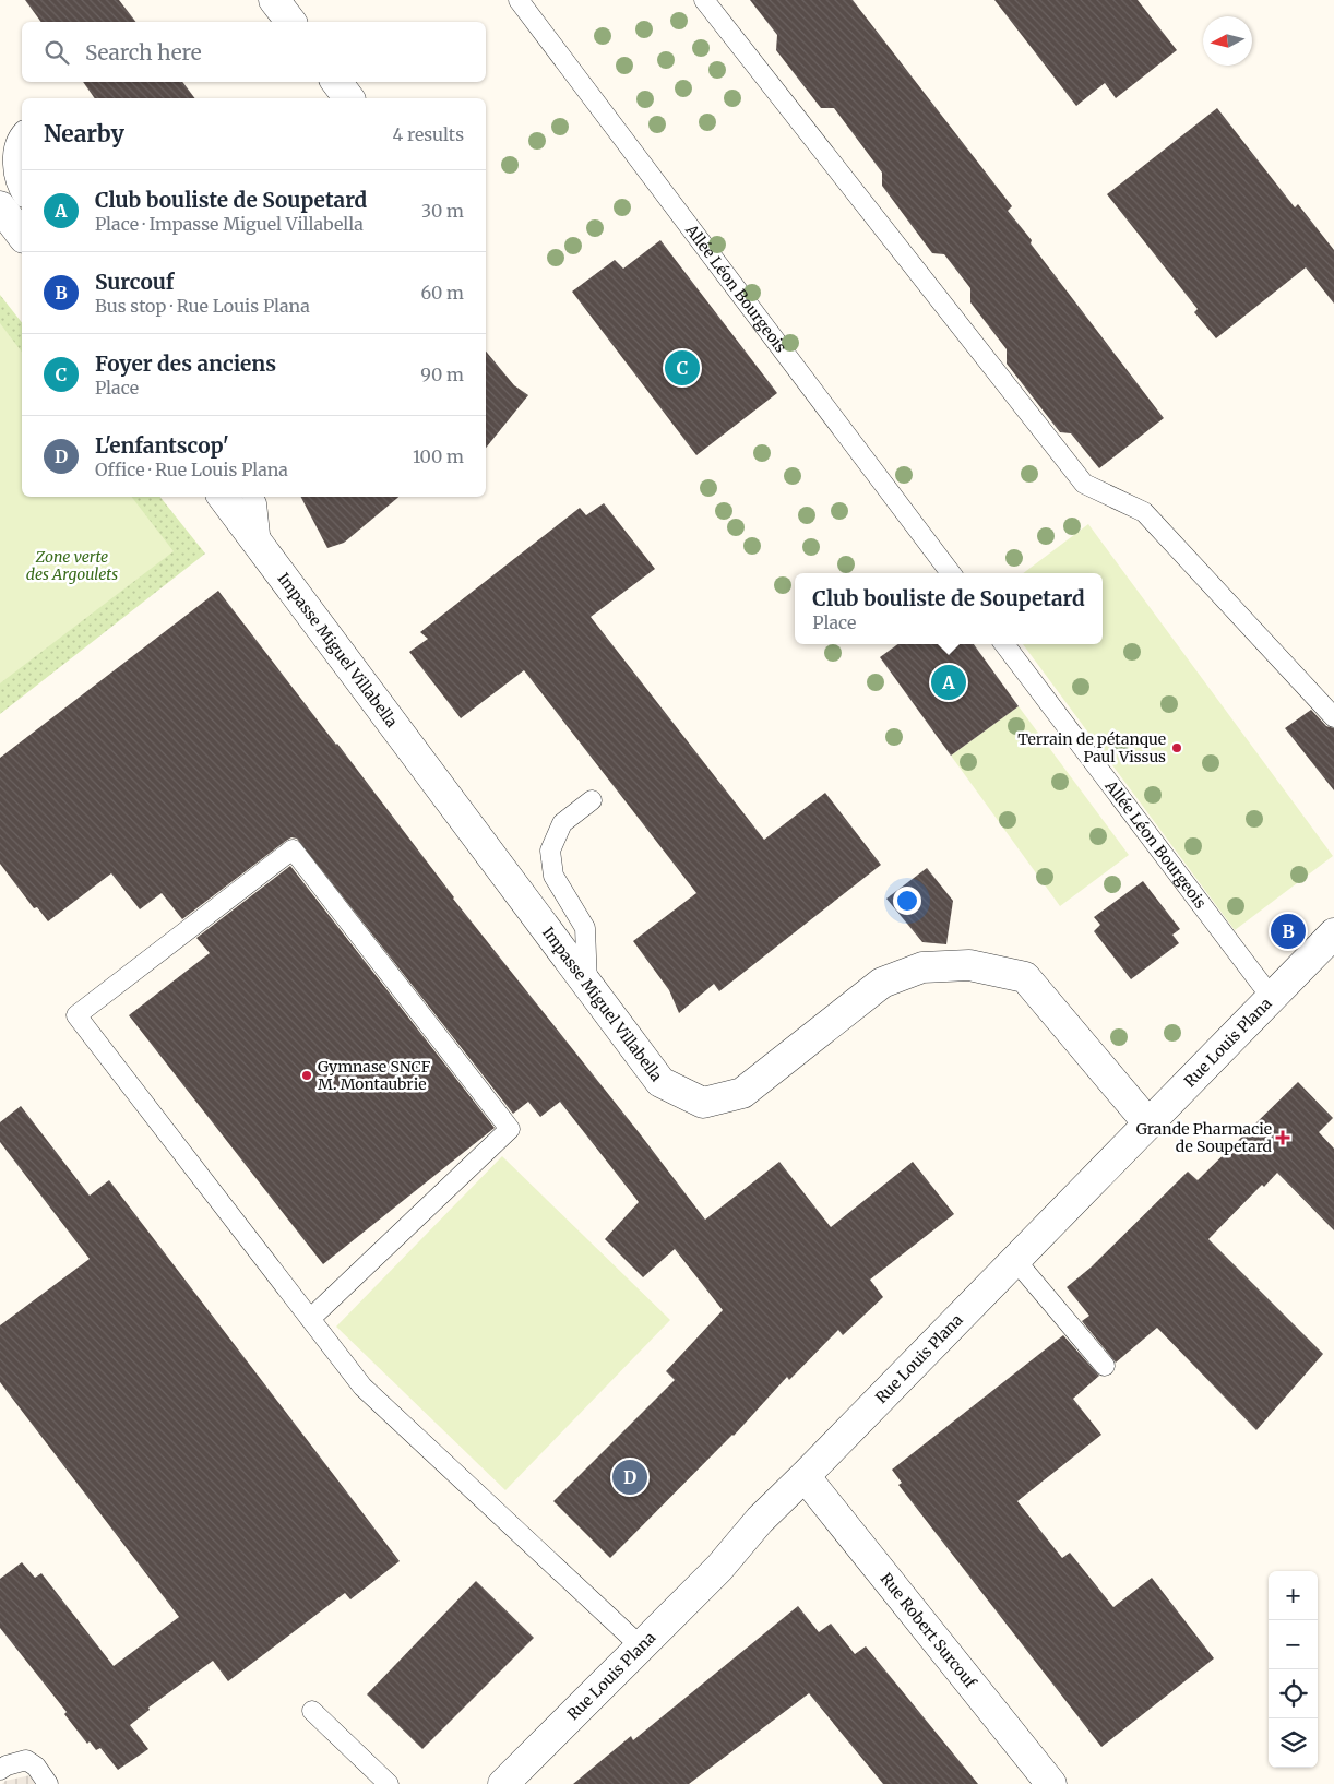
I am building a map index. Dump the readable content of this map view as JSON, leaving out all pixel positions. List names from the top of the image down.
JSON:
{
  "streets": {
    "street": ["Impasse Miguel Villabella", "Rue Louis Plana", "Rue Robert Surcouf"],
    "lane": ["Allée Léon Bourgeois"]
  },
  "crossings": [
    ["Allée Léon Bourgeois", "Rue Louis Plana"],
    ["Impasse Miguel Villabella", "Rue Louis Plana"],
    ["Rue Louis Plana", "Rue Robert Surcouf"]
  ],
  "parks": ["Zone verte des Argoulets"],
  "places": {
    "other": ["Terrain de pétanque Paul Vissus", "Gymnase SNCF M. Montaubrie"],
    "health": ["Grande Pharmacie de Soupetard"]
  },
  "north": "left",
  "page": {
    "search": "Search here",
    "heading": ["Nearby", "4 results"],
    "list": [
      {
        "mark": "A",
        "name": "Club bouliste de Soupetard",
        "note": "Place · Impasse Miguel Villabella",
        "value": "30 m"
      },
      {
        "mark": "B",
        "name": "Surcouf",
        "note": "Bus stop · Rue Louis Plana",
        "value": "60 m"
      },
      {
        "mark": "C",
        "name": "Foyer des anciens",
        "note": "Place",
        "value": "90 m"
      },
      {
        "mark": "D",
        "name": "L'enfantscop'",
        "note": "Office · Rue Louis Plana",
        "value": "100 m"
      }
    ],
    "pins": [
      "C",
      "A",
      "B",
      "D"
    ],
    "popup": ["Club bouliste de Soupetard", "Place"],
    "map_buttons": ["+", "−"]
  }
}
